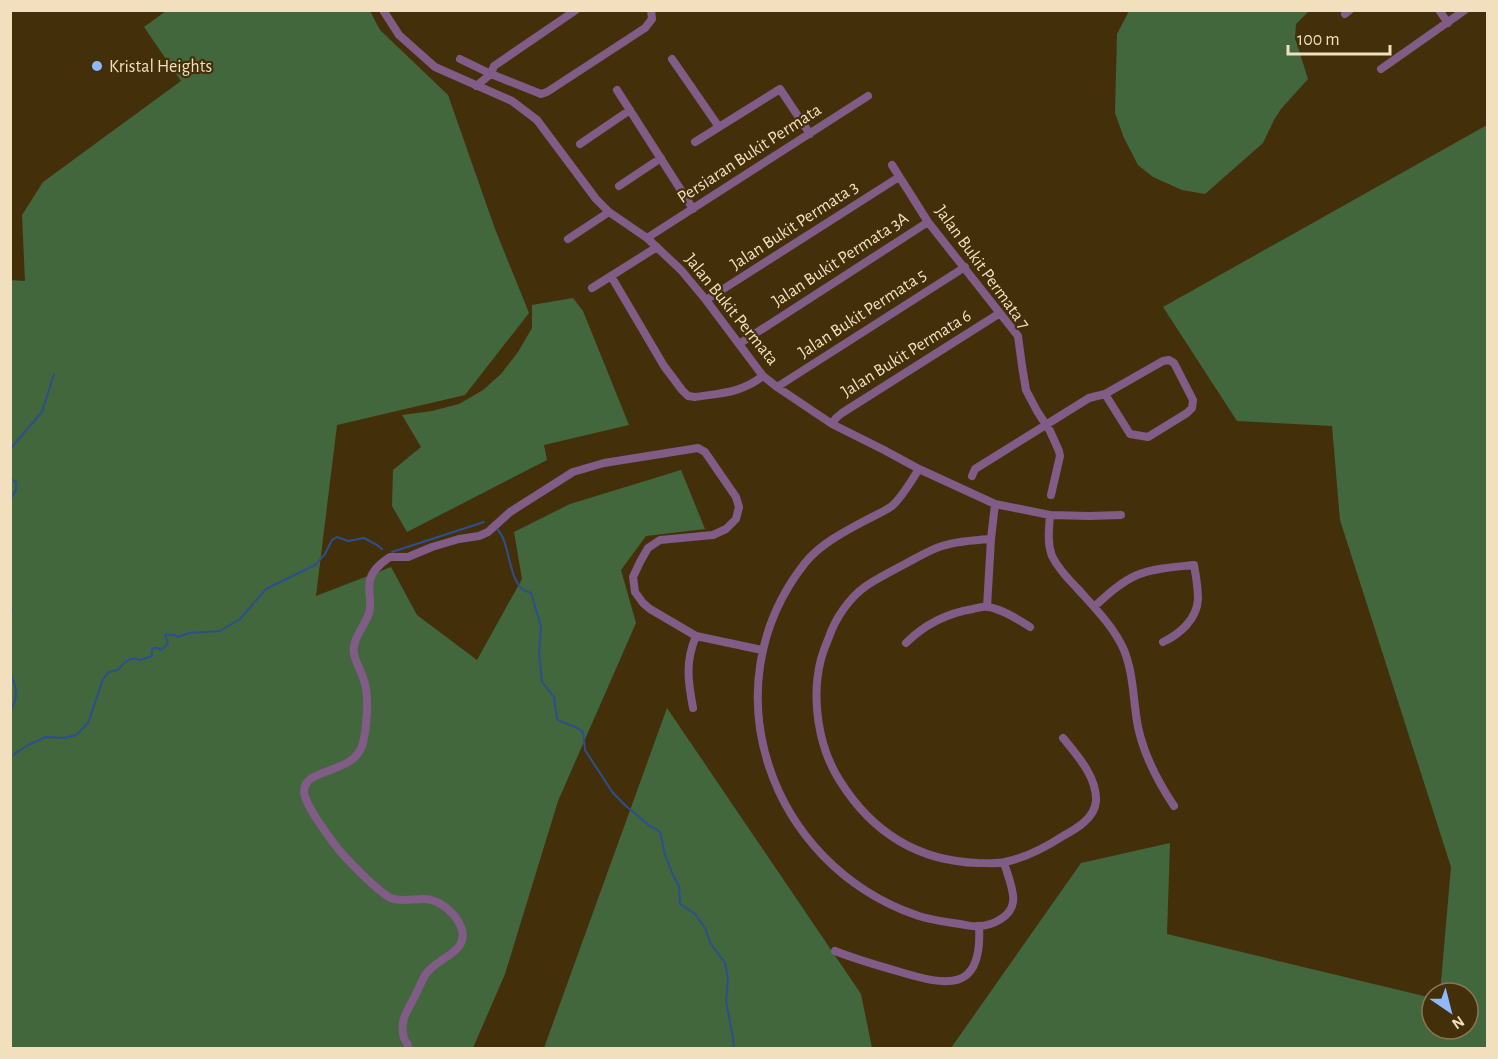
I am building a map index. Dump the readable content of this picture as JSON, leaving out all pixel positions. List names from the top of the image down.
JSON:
{
  "streets": {
    "street": [
      "Persiaran Bukit Permata",
      "Jalan Bukit Permata 3",
      "Jalan Bukit Permata 3A",
      "Jalan Bukit Permata 7",
      "Jalan Bukit Permata",
      "Jalan Bukit Permata 5",
      "Jalan Bukit Permata 6"
    ]
  },
  "crossings": [
    ["Persiaran Bukit Permata", "Jalan Bukit Permata"],
    ["Jalan Bukit Permata 3", "Jalan Bukit Permata 7"],
    ["Jalan Bukit Permata 3", "Jalan Bukit Permata"],
    ["Jalan Bukit Permata 3A", "Jalan Bukit Permata 7"],
    ["Jalan Bukit Permata 3A", "Jalan Bukit Permata"],
    ["Jalan Bukit Permata 7", "Jalan Bukit Permata 5"],
    ["Jalan Bukit Permata 7", "Jalan Bukit Permata 6"],
    ["Jalan Bukit Permata", "Jalan Bukit Permata 5"],
    ["Jalan Bukit Permata", "Jalan Bukit Permata 6"]
  ],
  "places": ["Kristal Heights"],
  "scale_bar": "100 m",
  "north": "bottom right"
}
